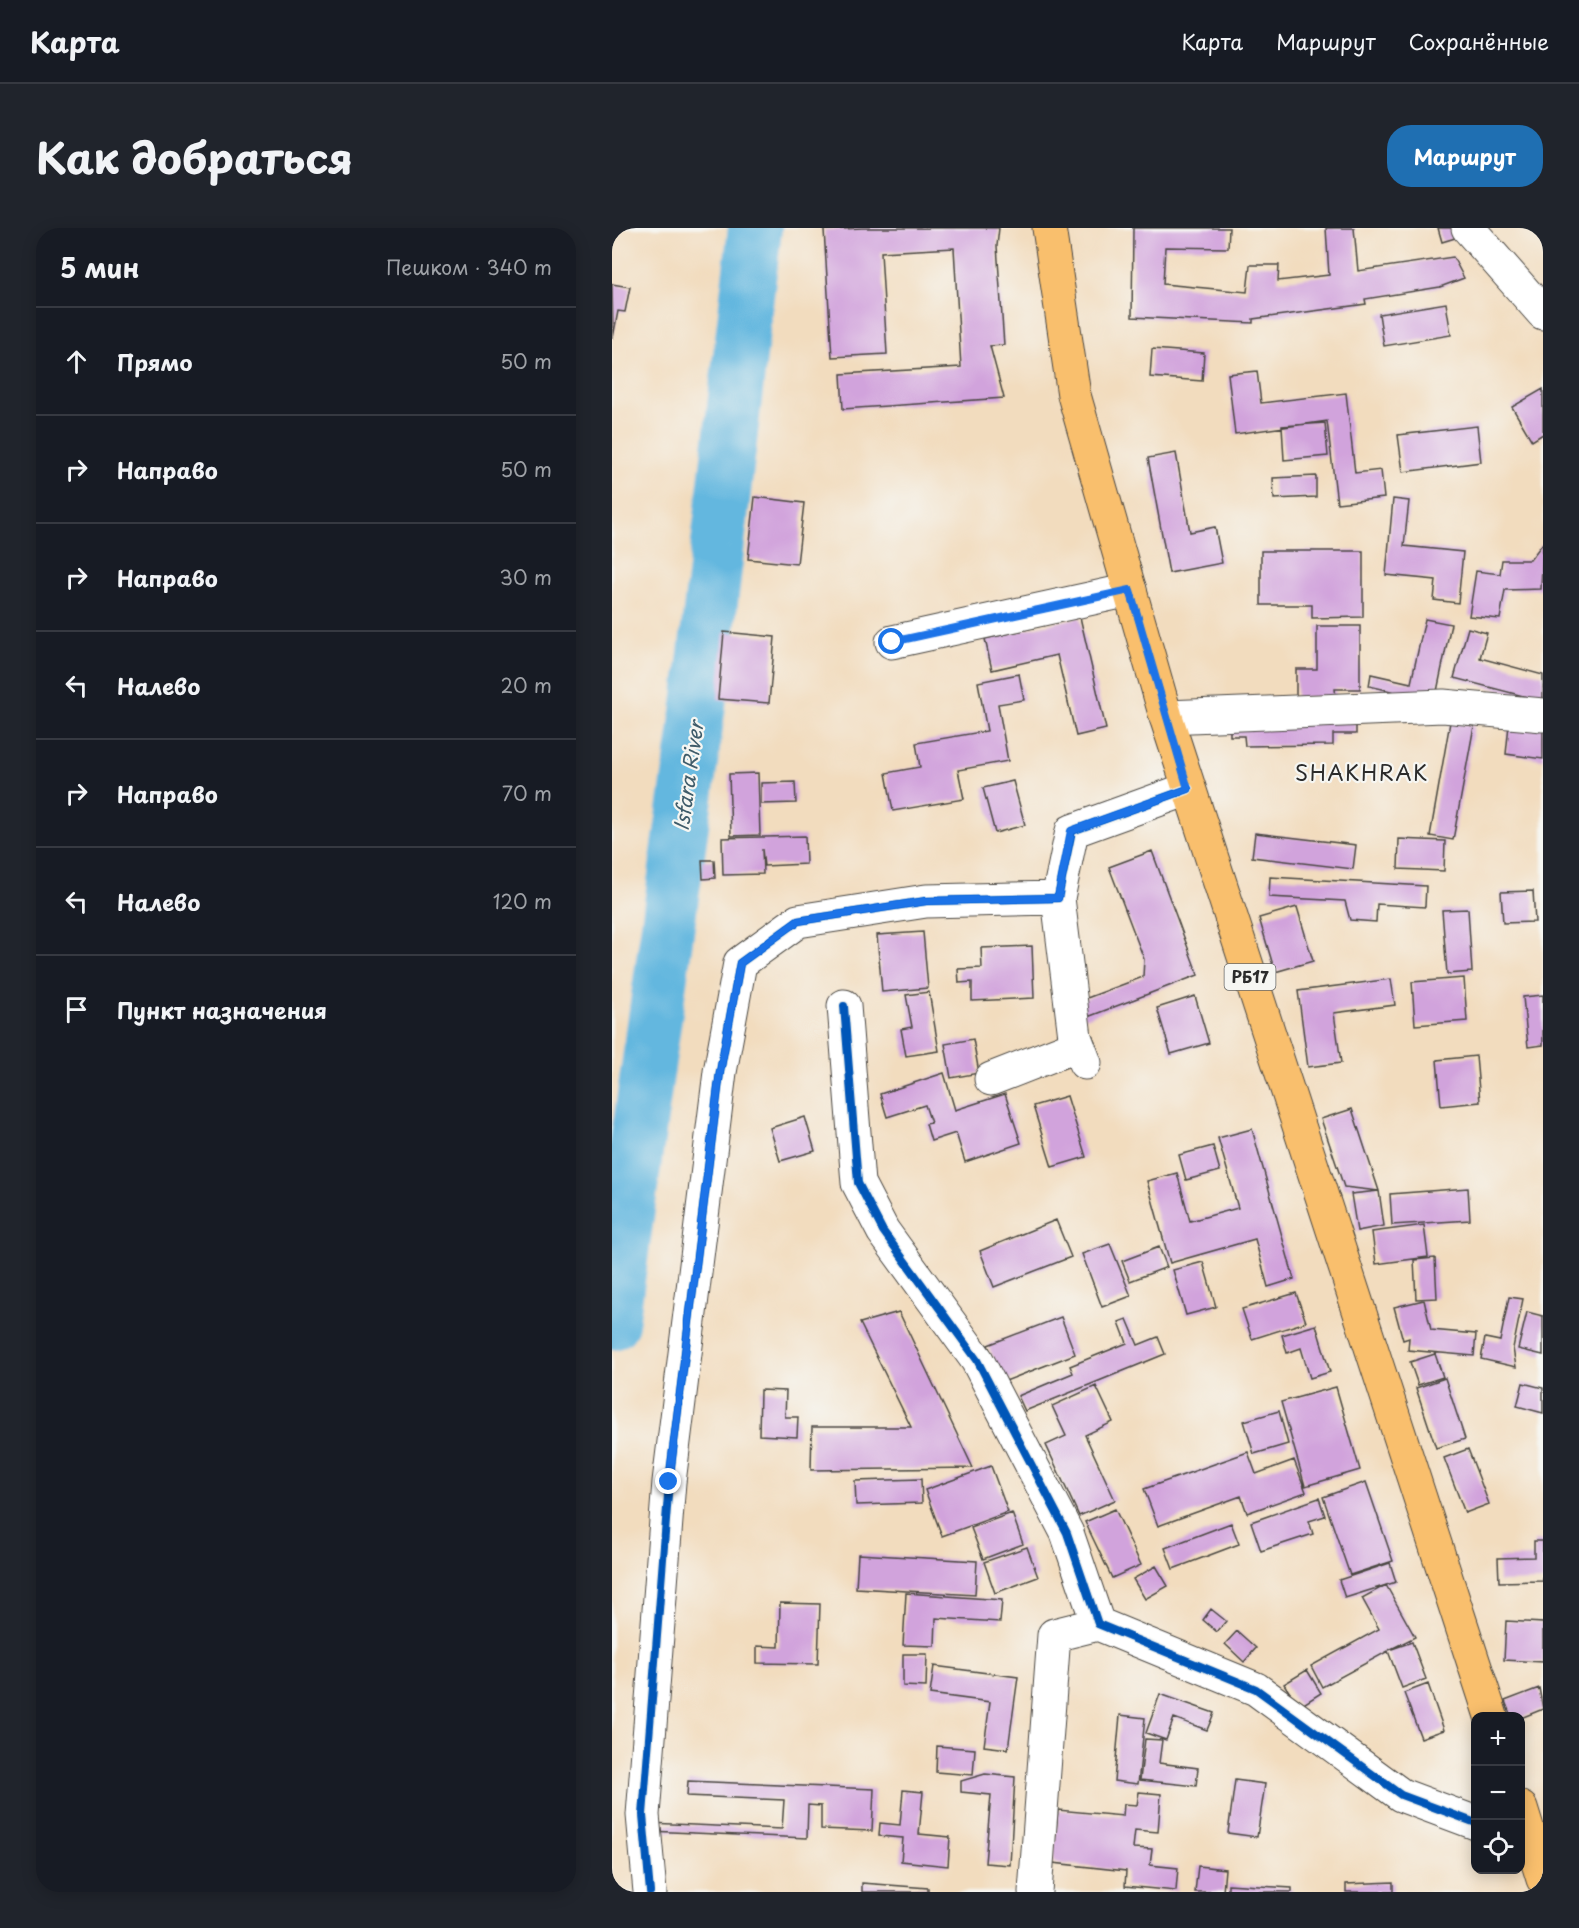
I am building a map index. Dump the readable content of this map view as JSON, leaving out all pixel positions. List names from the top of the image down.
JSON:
{
  "streets": {
    "main road": ["РБ17"]
  },
  "districts": ["SHAKHRAK"],
  "water": ["Isfara River"],
  "page": {
    "header": "Карта",
    "nav": ["Карта", "Маршрут", "Сохранённые"],
    "title": "Как добраться",
    "buttons": "Маршрут",
    "heading": ["5 мин", "Пешком · 340 m"],
    "list": [
      ["Прямо", "50 m"],
      ["Направо", "50 m"],
      ["Направо", "30 m"],
      ["Налево", "20 m"],
      ["Направо", "70 m"],
      ["Налево", "120 m"],
      "Пункт назначения"
    ],
    "map_buttons": ["+", "−"]
  }
}
